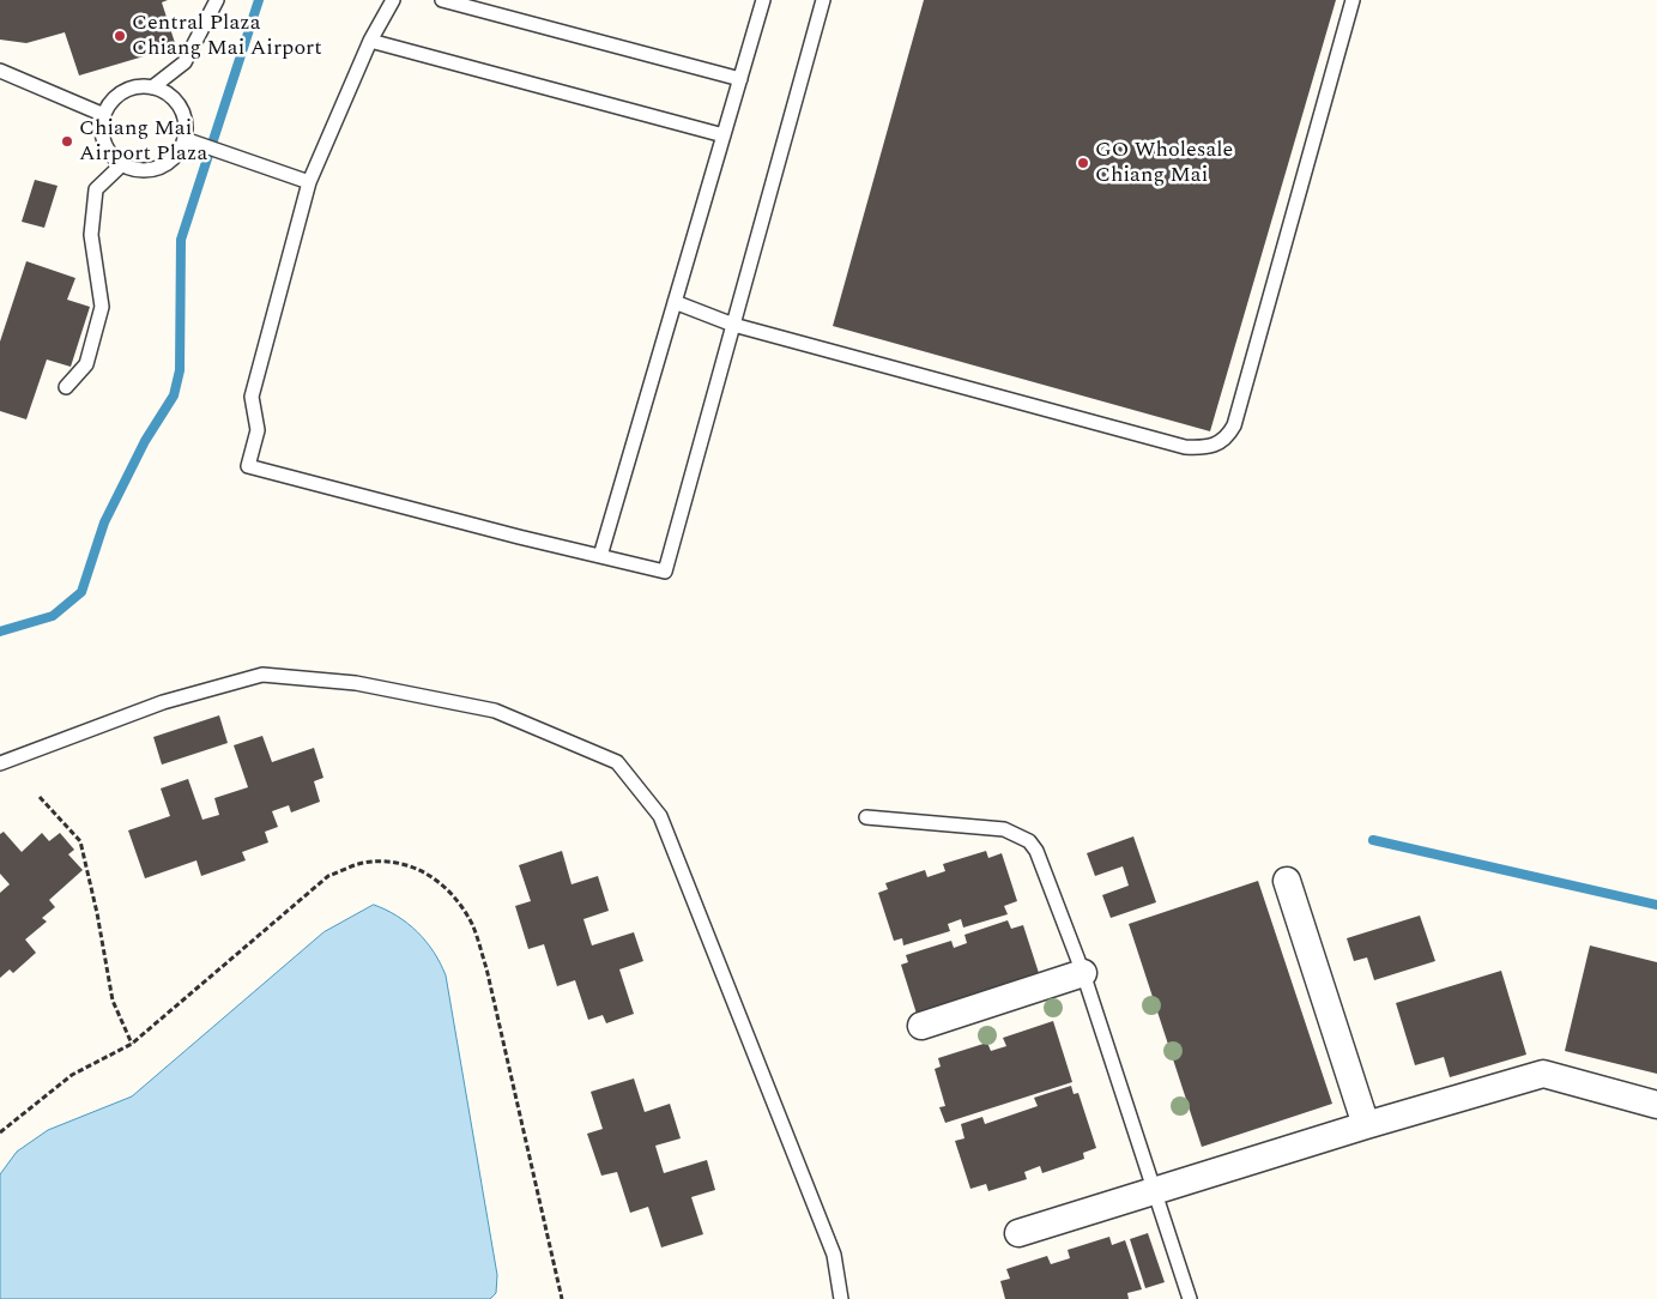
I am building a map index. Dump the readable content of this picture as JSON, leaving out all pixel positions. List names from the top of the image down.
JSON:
{
  "places": ["Central Plaza Chiang Mai Airport", "Chiang Mai Airport Plaza", "GO Wholesale Chiang Mai"]
}
